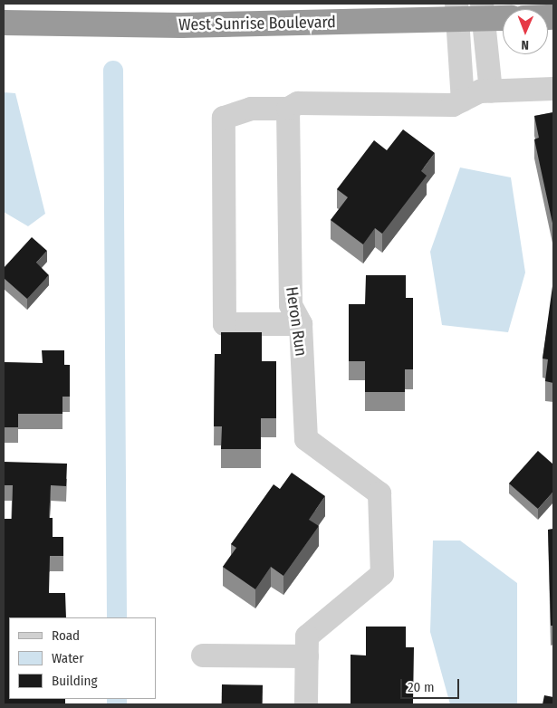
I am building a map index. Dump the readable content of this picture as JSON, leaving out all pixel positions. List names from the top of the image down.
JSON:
{
  "streets": {
    "highway": ["West Sunrise Boulevard"],
    "lane": ["Heron Run"]
  },
  "legend": ["Road", "Water", "Building"],
  "scale_bar": "20 m",
  "north": "bottom"
}
